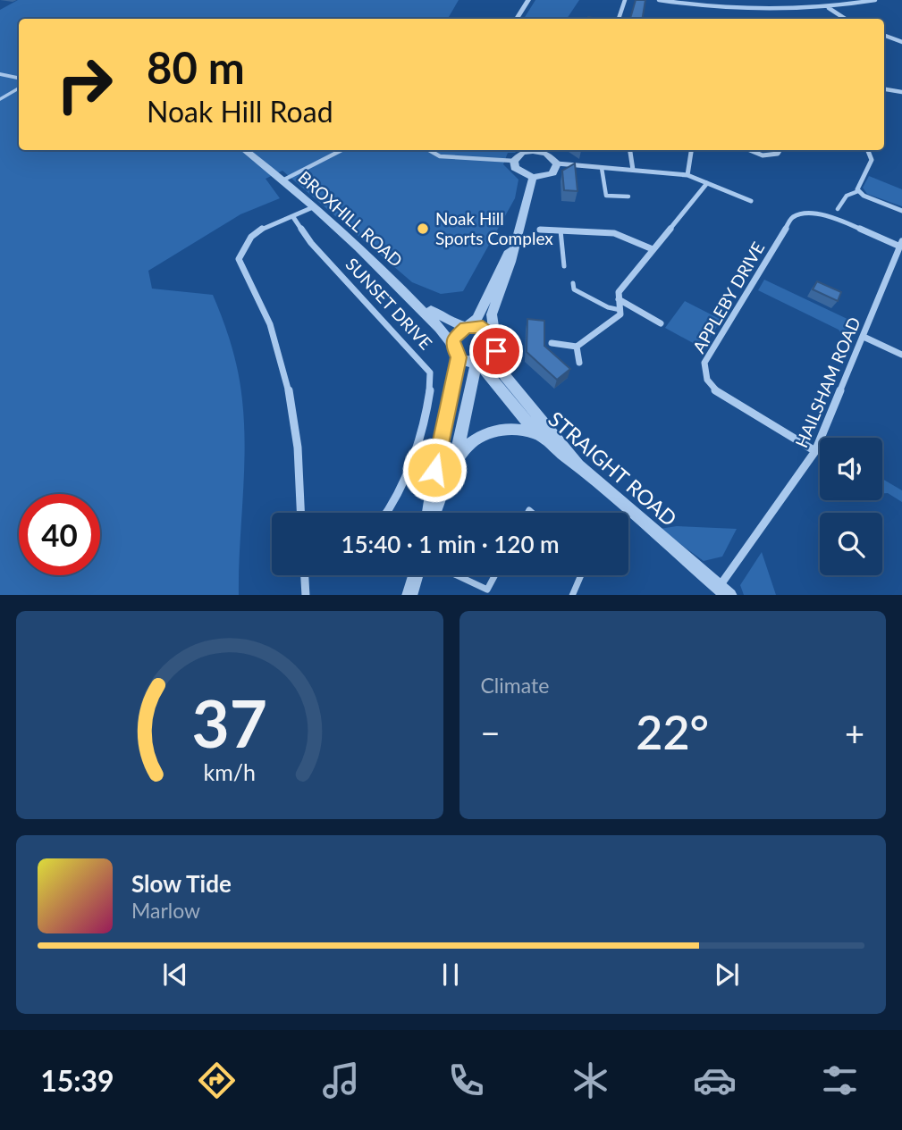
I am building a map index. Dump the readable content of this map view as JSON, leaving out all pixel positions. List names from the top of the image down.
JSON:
{
  "streets": {
    "street": [
      "BROXHILL ROAD",
      "APPLEBY DRIVE",
      "SUNSET DRIVE",
      "HAILSHAM ROAD",
      "STRAIGHT ROAD"
    ]
  },
  "crossings": [
    ["BROXHILL ROAD", "STRAIGHT ROAD"],
    ["APPLEBY DRIVE", "HAILSHAM ROAD"],
    ["HAILSHAM ROAD", "STRAIGHT ROAD"]
  ],
  "places": ["Noak Hill Sports Complex"],
  "page": {
    "turn": ["80 m", "Noak Hill Road"],
    "limit": "40",
    "trip": "15:40 · 1 min · 120 m",
    "tile": "Climate",
    "heat": ["−", "22°", "+"],
    "song": ["Slow Tide", "Marlow"],
    "tabs": "15:39",
    "gauge": ["37", "km/h"]
  }
}
